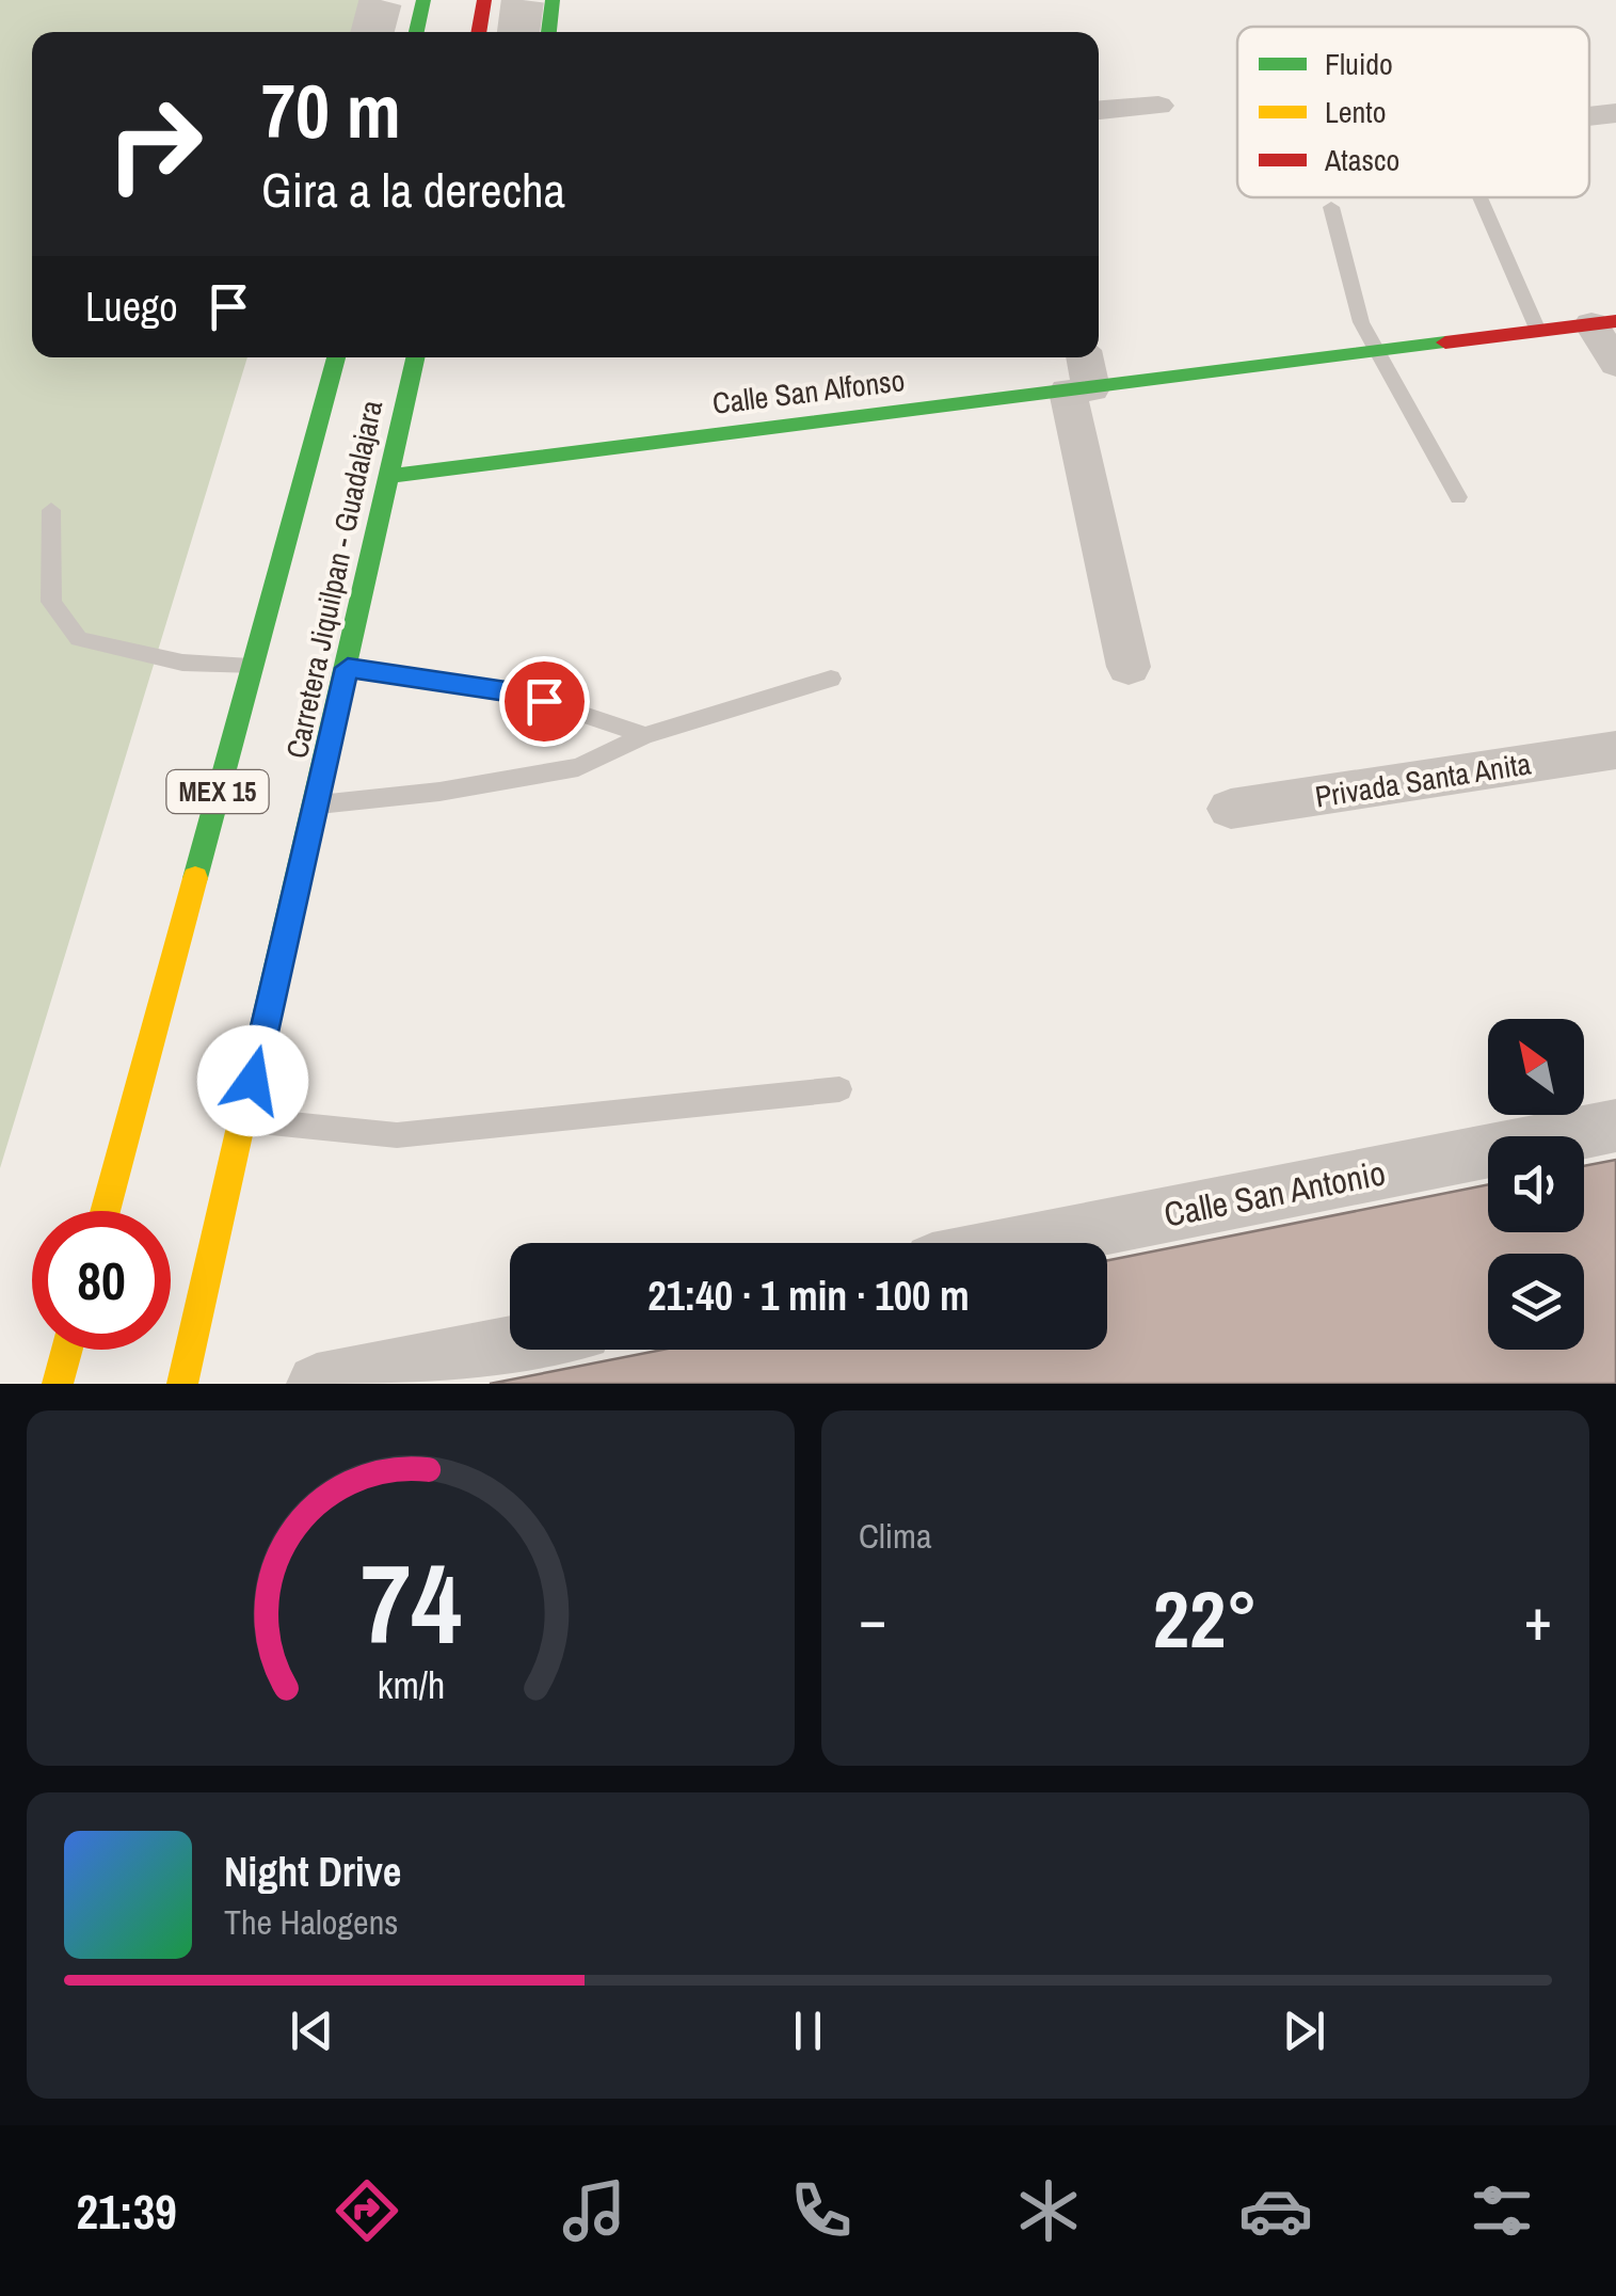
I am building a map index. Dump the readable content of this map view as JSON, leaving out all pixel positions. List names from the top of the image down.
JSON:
{
  "streets": {
    "main road": ["Calle San Alfonso", "Carretera Jiquilpan - Guadalajara", "MEX 15"],
    "street": ["Privada Santa Anita", "Calle San Antonio"]
  },
  "crossings": [
    ["Calle San Alfonso", "Carretera Jiquilpan - Guadalajara"]
  ],
  "legend": ["Fluido", "Lento", "Atasco"],
  "north": "top left",
  "page": {
    "turn": ["70 m", "Gira a la derecha"],
    "then": "Luego",
    "limit": "80",
    "trip": "21:40 · 1 min · 100 m",
    "tile": "Clima",
    "heat": ["−", "22°", "+"],
    "song": ["Night Drive", "The Halogens"],
    "tabs": "21:39",
    "gauge": ["74", "km/h"]
  }
}
